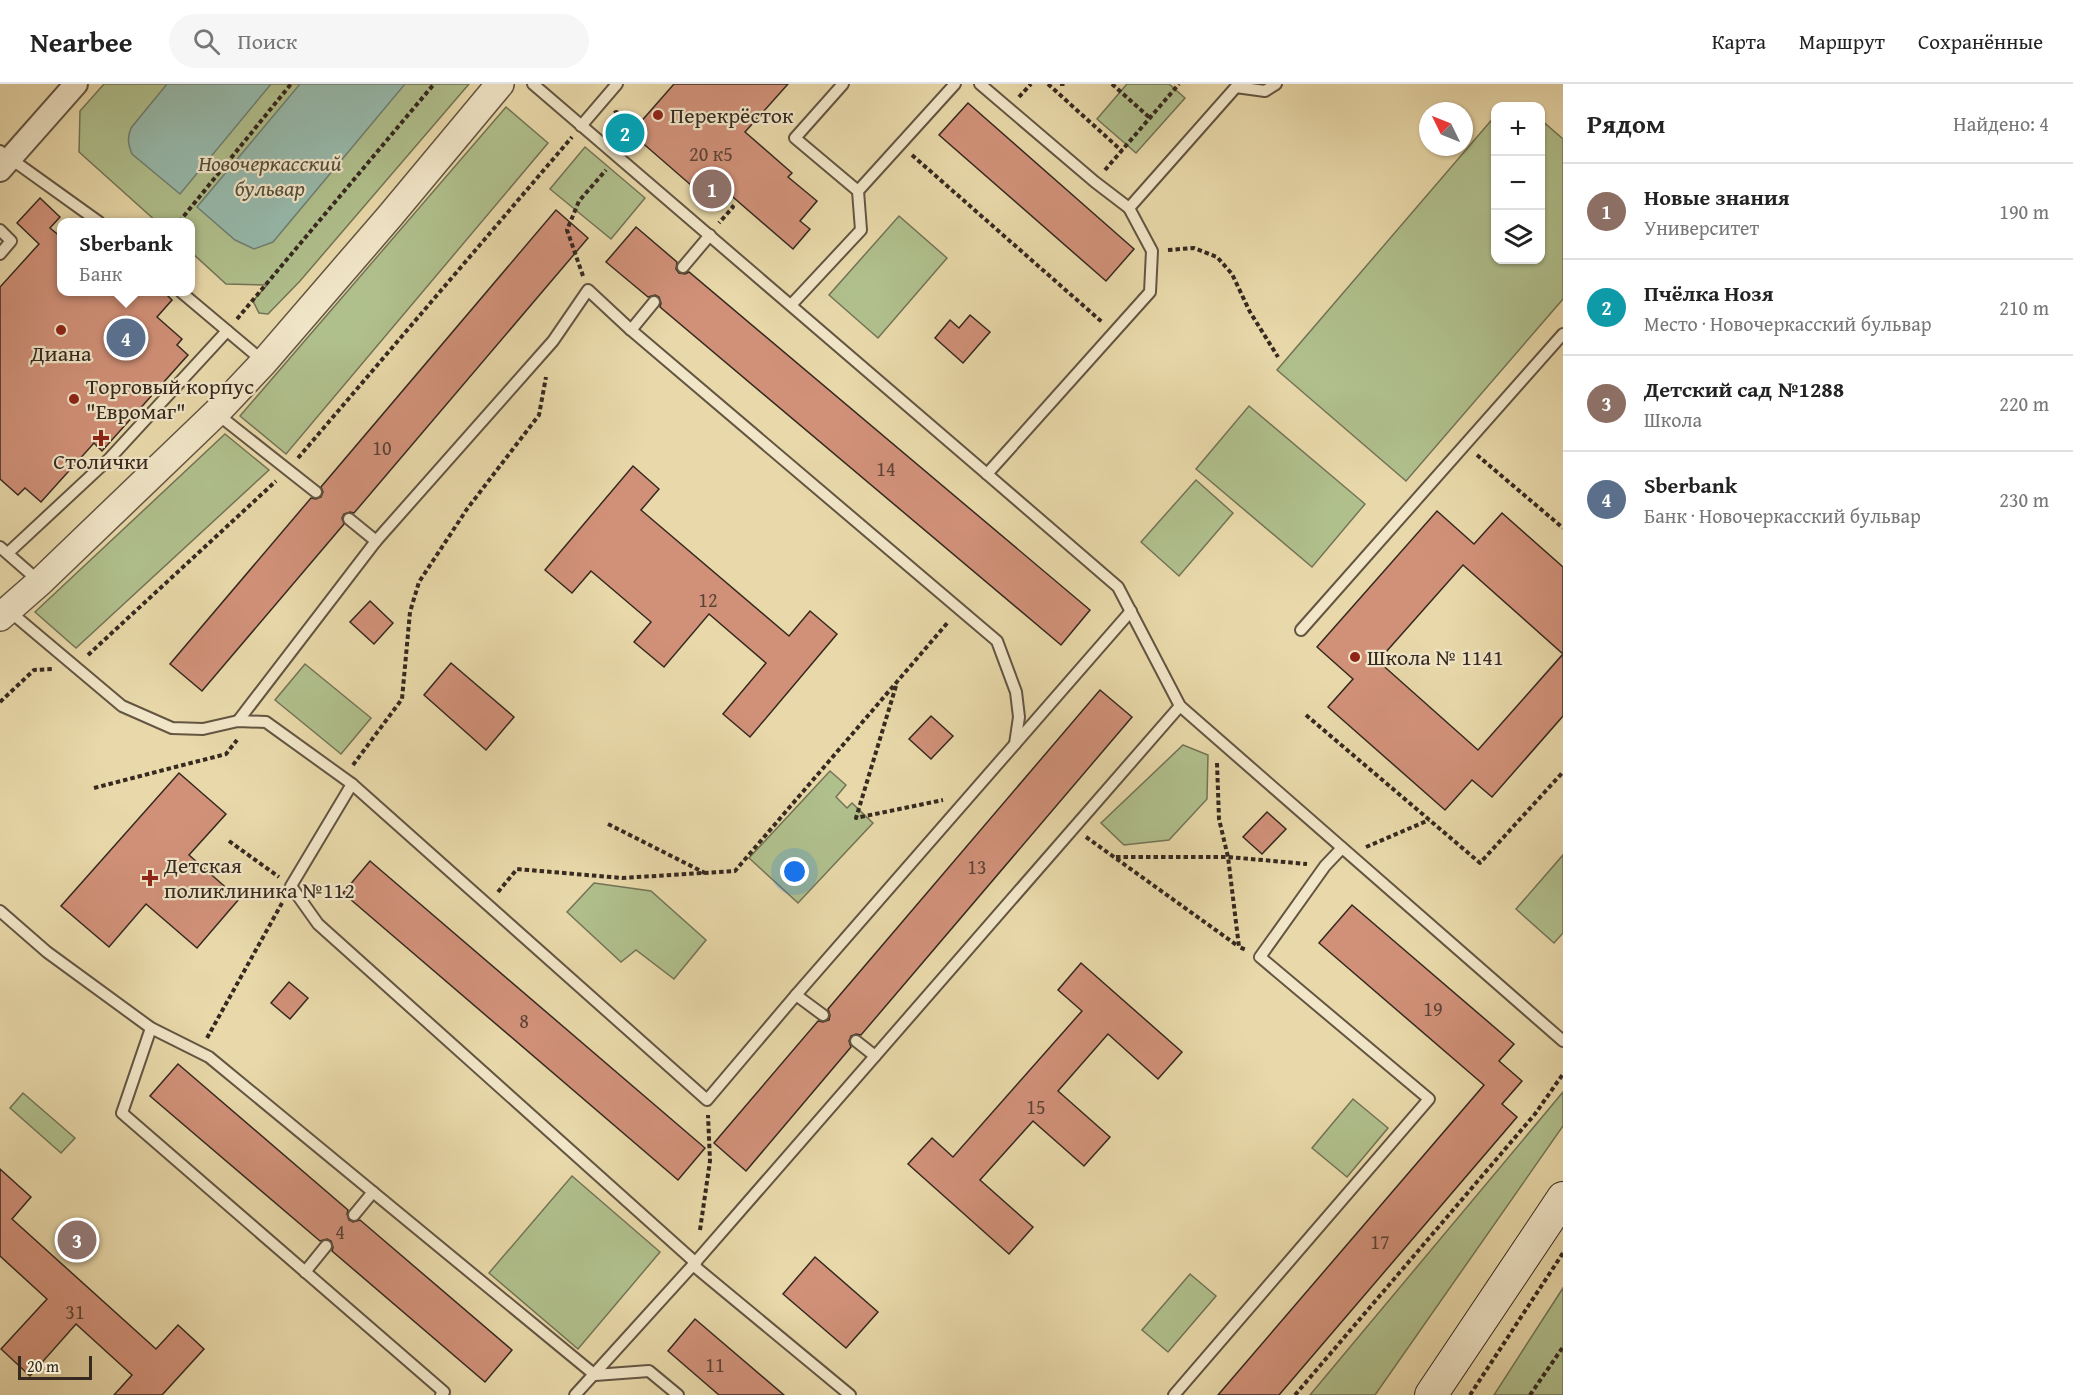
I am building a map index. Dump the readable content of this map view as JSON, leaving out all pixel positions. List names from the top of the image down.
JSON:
{
  "parks": ["Новочеркасский бульвар"],
  "places": {
    "other": [
      "Перекрёсток",
      "Диана",
      "Торговый корпус \"Евромаг\"",
      "Школа № 1141"
    ],
    "health": ["Столички", "Детская поликлиника №112"]
  },
  "house_numbers": [
    "20 к5",
    "10",
    "14",
    "12",
    "13",
    "19",
    "8",
    "15",
    "4",
    "17",
    "31",
    "11"
  ],
  "scale_bar": "20 m",
  "north": "top left",
  "page": {
    "header": "Nearbee",
    "search": "Поиск",
    "nav": ["Карта", "Маршрут", "Сохранённые"],
    "heading": ["Рядом", "Найдено: 4"],
    "map_buttons": ["+", "−"],
    "pins": [
      "2",
      "1",
      "4",
      "3"
    ],
    "list": [
      {
        "mark": "1",
        "name": "Новые знания",
        "note": "Университет",
        "value": "190 m"
      },
      {
        "mark": "2",
        "name": "Пчёлка Нозя",
        "note": "Место · Новочеркасский бульвар",
        "value": "210 m"
      },
      {
        "mark": "3",
        "name": "Детский сад №1288",
        "note": "Школа",
        "value": "220 m"
      },
      {
        "mark": "4",
        "name": "Sberbank",
        "note": "Банк · Новочеркасский бульвар",
        "value": "230 m"
      }
    ],
    "popup": ["Sberbank", "Банк"],
    "scale": "20 m"
  }
}
